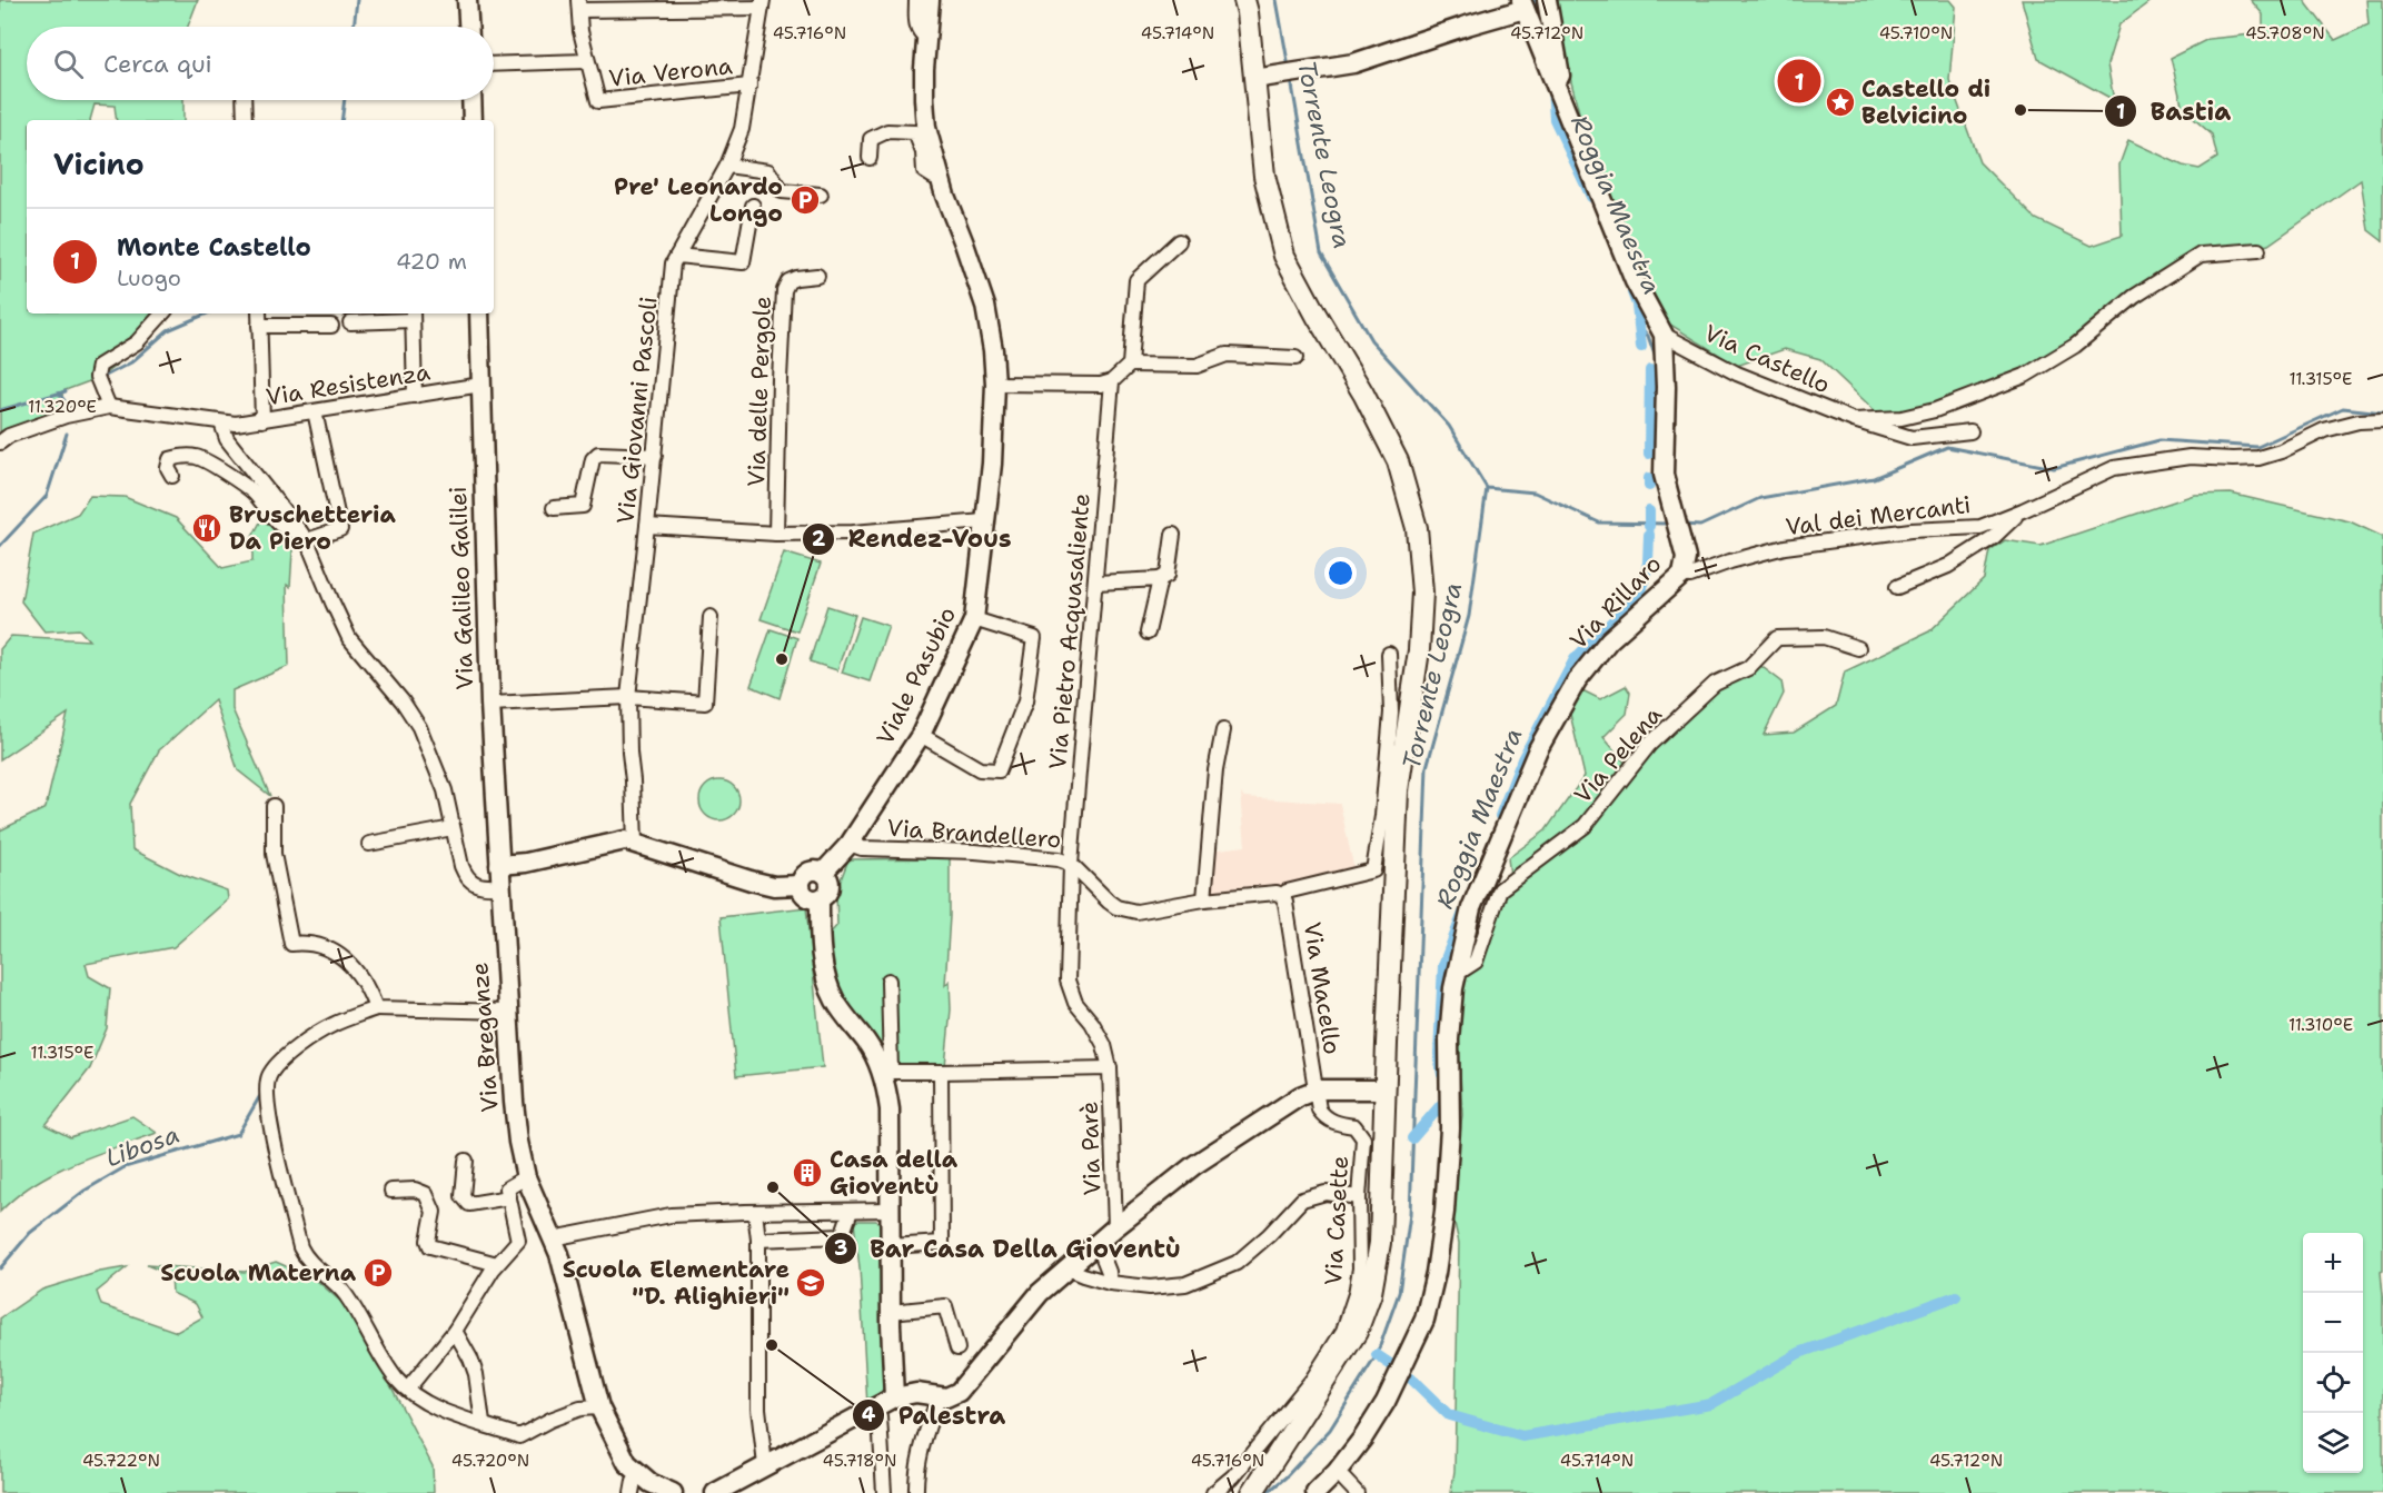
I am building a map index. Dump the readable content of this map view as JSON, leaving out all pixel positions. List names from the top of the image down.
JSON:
{
  "streets": {
    "street": [
      "Via Verona",
      "Via Castello",
      "Via Resistenza",
      "Via delle Pergole",
      "Via Giovanni Pascoli",
      "Val dei Mercanti",
      "Via Galileo Galilei",
      "Via Rillaro",
      "Via Pietro Acquasaliente",
      "Viale Pasubio",
      "Via Pelena",
      "Via Brandellero",
      "Via Macello",
      "Via Breganze",
      "Via Parè",
      "Via Casette"
    ]
  },
  "crossings": [
    ["Via Verona", "Via Giovanni Pascoli"],
    ["Via Castello", "Via Rillaro"],
    ["Via Resistenza", "Via Galileo Galilei"],
    ["Val dei Mercanti", "Via Rillaro"],
    ["Via Galileo Galilei", "Via Breganze"],
    ["Via Rillaro", "Via Pelena"],
    ["Via Pietro Acquasaliente", "Via Brandellero"],
    ["Via Pietro Acquasaliente", "Via Parè"],
    ["Viale Pasubio", "Via Brandellero"],
    ["Via Brandellero", "Via Macello"],
    ["Via Macello", "Via Casette"]
  ],
  "water": ["Torrente Leogra", "Roggia Maestra", "Libosa"],
  "places": {
    "place": ["Castello di Belvicino"],
    "other": [
      "Bastia",
      "Rendez-Vous",
      "Bar Casa Della Gioventù",
      "Palestra"
    ],
    "parking": ["Pre' Leonardo Longo", "Scuola Materna"],
    "restaurant": ["Bruschetteria Da Piero"],
    "building": ["Casa della Gioventù"],
    "school or university": ["Scuola Elementare \"D. Alighieri\""]
  },
  "page": {
    "search": "Cerca qui",
    "pins": "1",
    "heading": "Vicino",
    "list": [
      {
        "mark": "1",
        "name": "Monte Castello",
        "note": "Luogo",
        "value": "420 m"
      }
    ],
    "map_buttons": ["+", "−"]
  },
  "coordinates": [
    "45.716°N",
    "45.714°N",
    "45.712°N",
    "45.710°N",
    "45.708°N",
    "11.315°E",
    "11.320°E",
    "11.310°E",
    "45.722°N",
    "45.720°N",
    "45.718°N"
  ]
}
